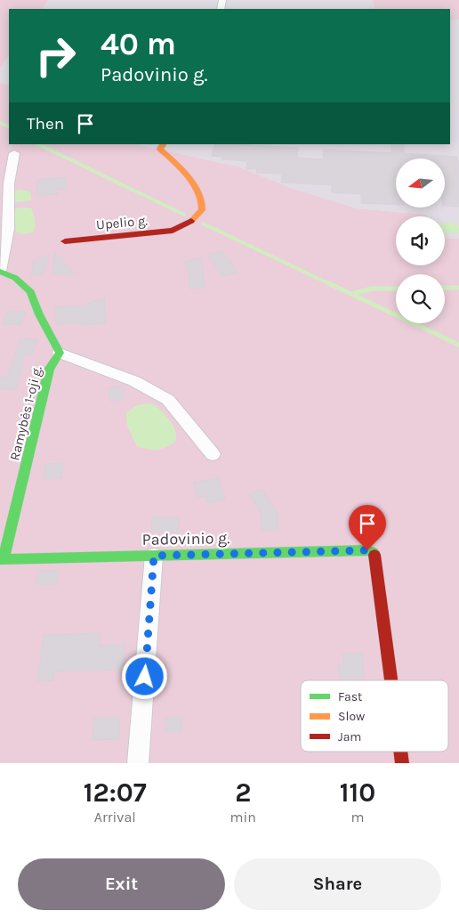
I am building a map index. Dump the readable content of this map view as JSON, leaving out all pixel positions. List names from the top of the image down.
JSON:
{
  "streets": {
    "street": ["Upelio g.", "Ramybės 1-oji g.", "Padovinio g."]
  },
  "crossings": [
    ["Ramybės 1-oji g.", "Padovinio g."]
  ],
  "legend": ["Fast", "Slow", "Jam"],
  "north": "left",
  "page": {
    "turn": ["40 m", "Padovinio g."],
    "then": "Then",
    "eta": [
      "12:07",
      "Arrival",
      "2",
      "min",
      "110",
      "m"
    ],
    "buttons": ["Exit", "Share"]
  }
}
